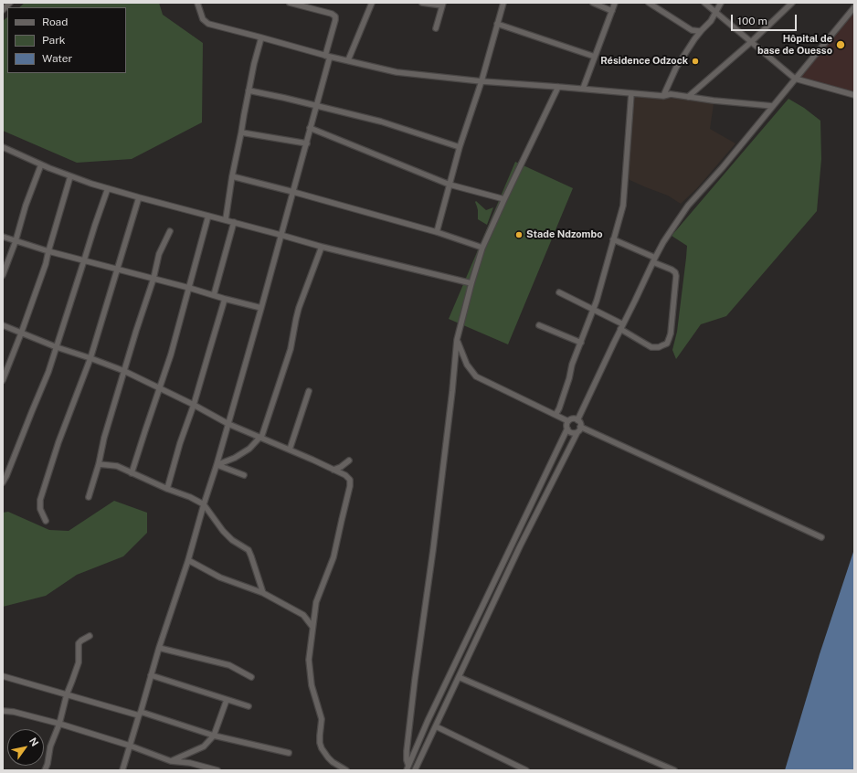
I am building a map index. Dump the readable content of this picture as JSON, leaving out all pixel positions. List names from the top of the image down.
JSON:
{
  "places": ["Hôpital de base de Ouesso", "Résidence Odzock", "Stade Ndzombo"],
  "legend": ["Road", "Park", "Water"],
  "scale_bar": "100 m",
  "north": "top right"
}
